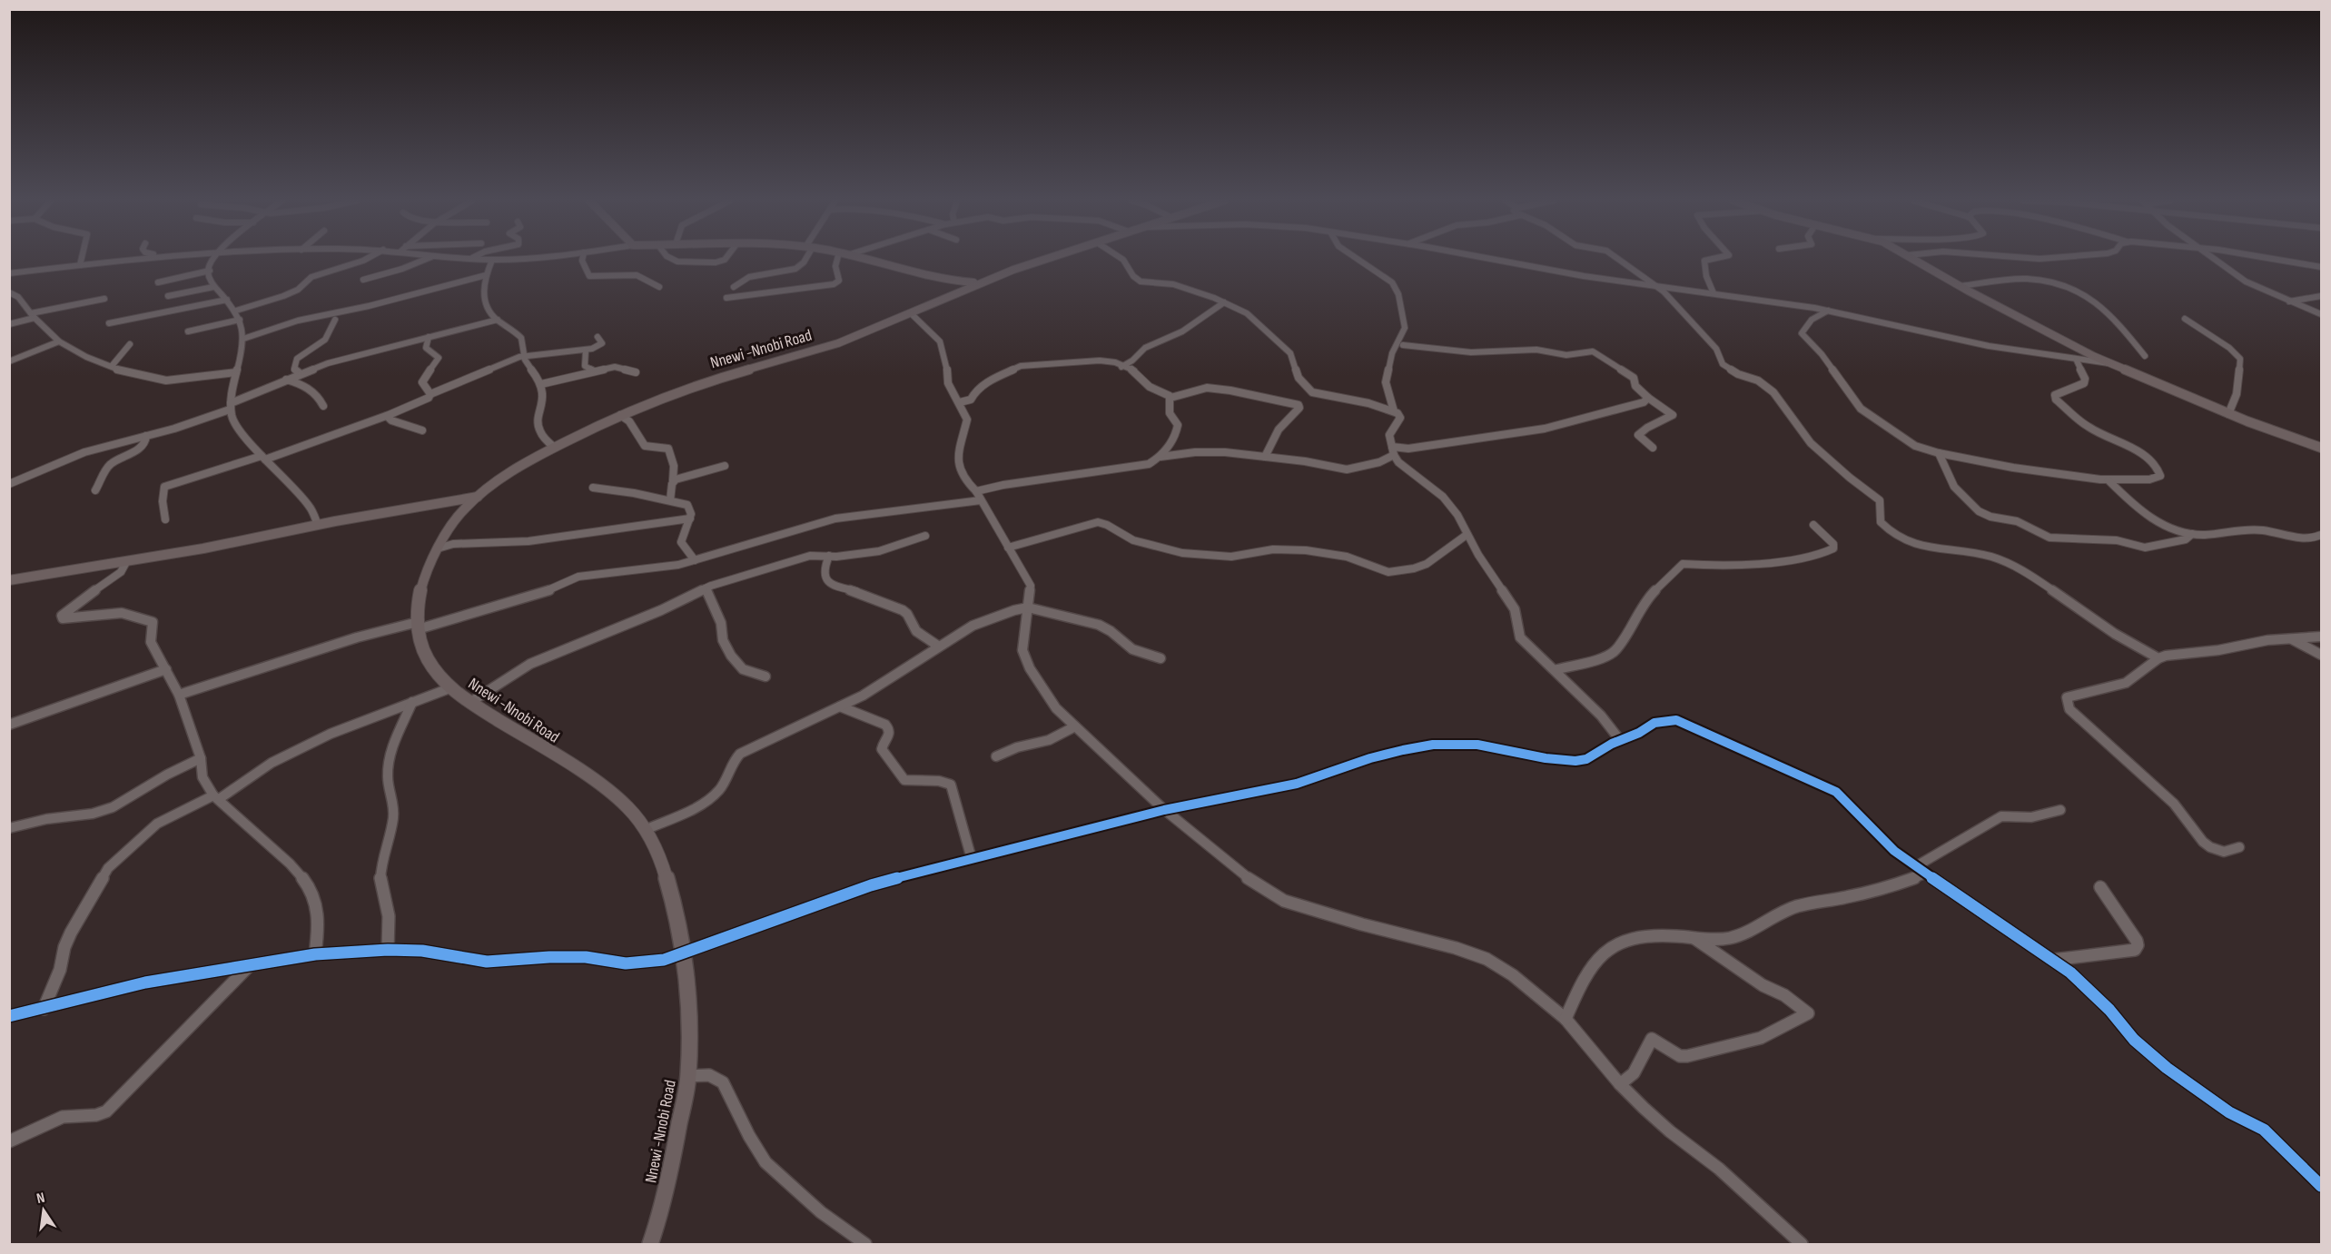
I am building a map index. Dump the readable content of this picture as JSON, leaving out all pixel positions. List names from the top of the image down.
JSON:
{
  "streets": {
    "main road": ["Nnewi -Nnobi Road"]
  },
  "north": "top"
}
